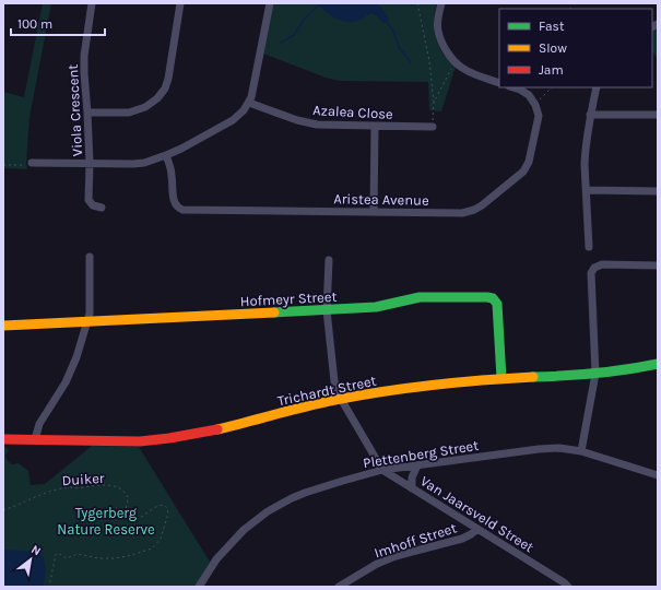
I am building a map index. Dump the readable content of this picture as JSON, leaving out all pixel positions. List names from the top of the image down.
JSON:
{
  "streets": {
    "street": [
      "Viola Crescent",
      "Azalea Close",
      "Aristea Avenue",
      "Hofmeyr Street",
      "Trichardt Street",
      "Plettenberg Street",
      "Van Jaarsveld Street",
      "Imhoff Street"
    ],
    "path": ["Duiker"]
  },
  "crossings": [
    ["Hofmeyr Street", "Trichardt Street"],
    ["Hofmeyr Street", "Van Jaarsveld Street"],
    ["Trichardt Street", "Van Jaarsveld Street"],
    ["Plettenberg Street", "Van Jaarsveld Street"],
    ["Van Jaarsveld Street", "Imhoff Street"]
  ],
  "parks": ["Tygerberg Nature Reserve"],
  "legend": ["Fast", "Slow", "Jam"],
  "scale_bar": "100 m",
  "north": "top right"
}
